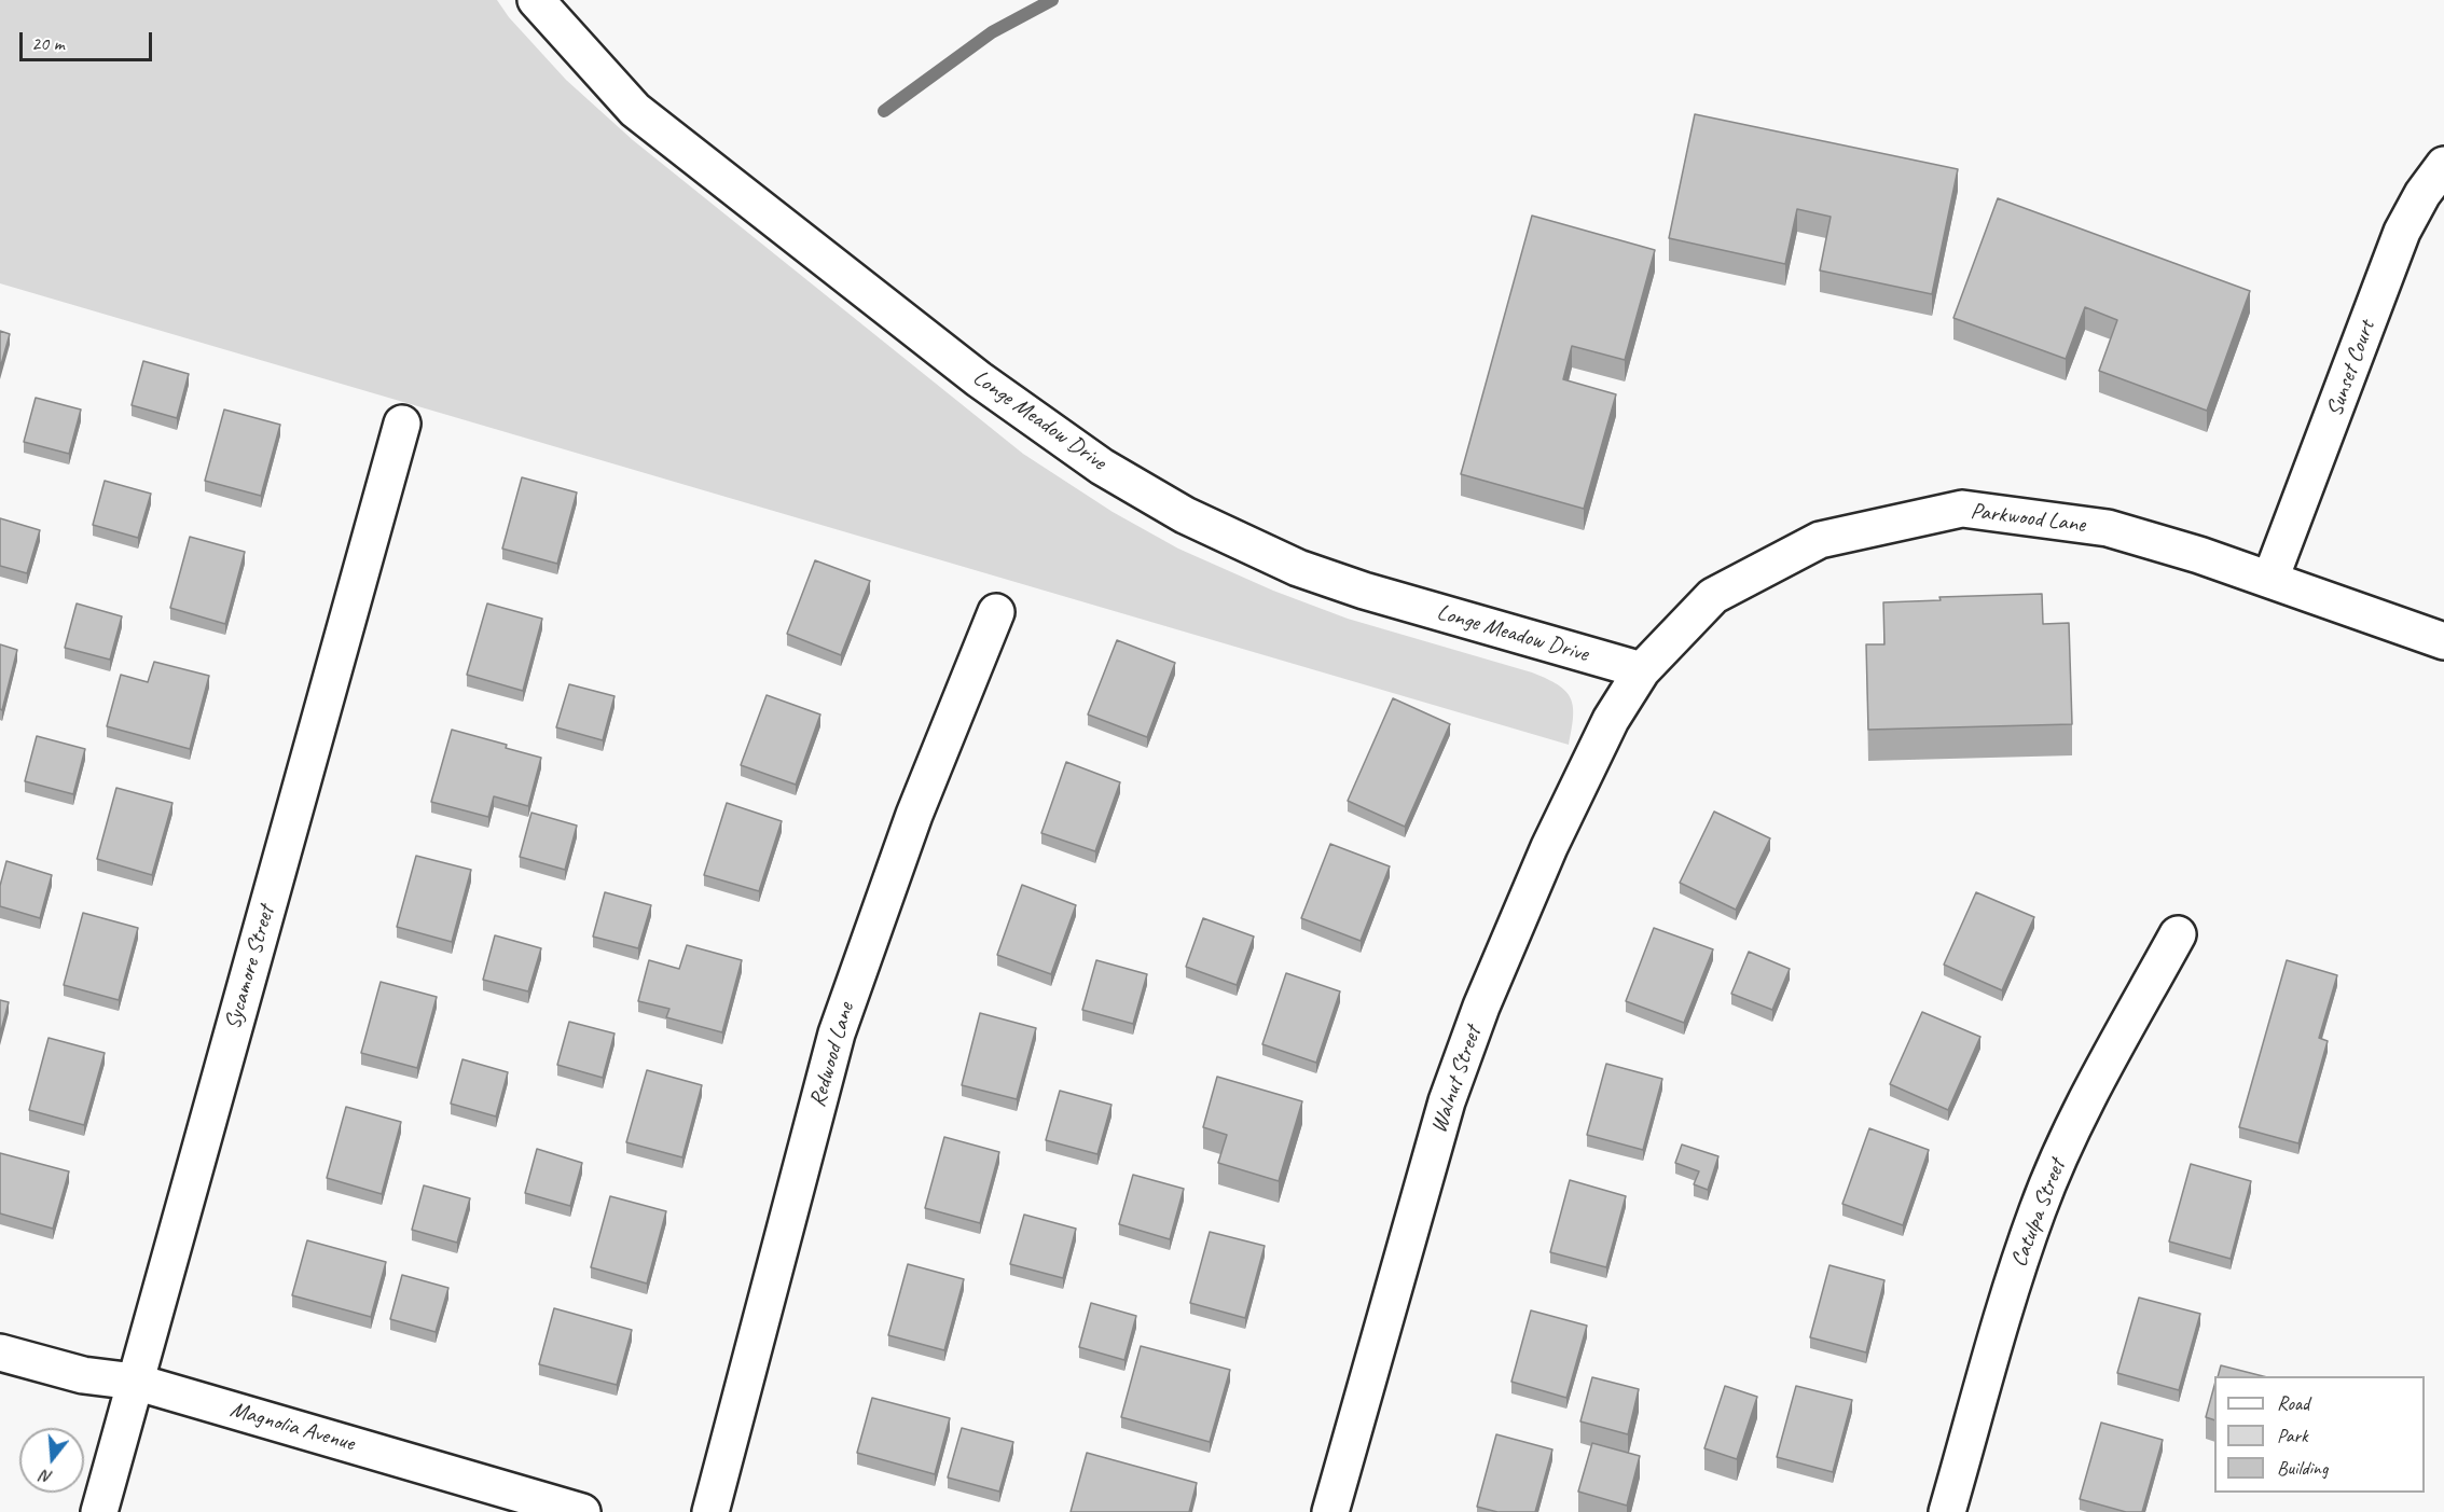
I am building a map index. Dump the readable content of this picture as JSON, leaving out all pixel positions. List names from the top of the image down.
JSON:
{
  "streets": {
    "street": [
      "Sunset Court",
      "Longe Meadow Drive",
      "Parkwood Lane",
      "Sycamore Street",
      "Redwood Lane",
      "Walnut Street",
      "Catulpa Street",
      "Magnolia Avenue"
    ]
  },
  "crossings": [
    ["Sunset Court", "Parkwood Lane"],
    ["Longe Meadow Drive", "Parkwood Lane"],
    ["Longe Meadow Drive", "Walnut Street"],
    ["Parkwood Lane", "Walnut Street"],
    ["Sycamore Street", "Magnolia Avenue"]
  ],
  "legend": ["Road", "Park", "Building"],
  "scale_bar": "20 m",
  "north": "bottom"
}
